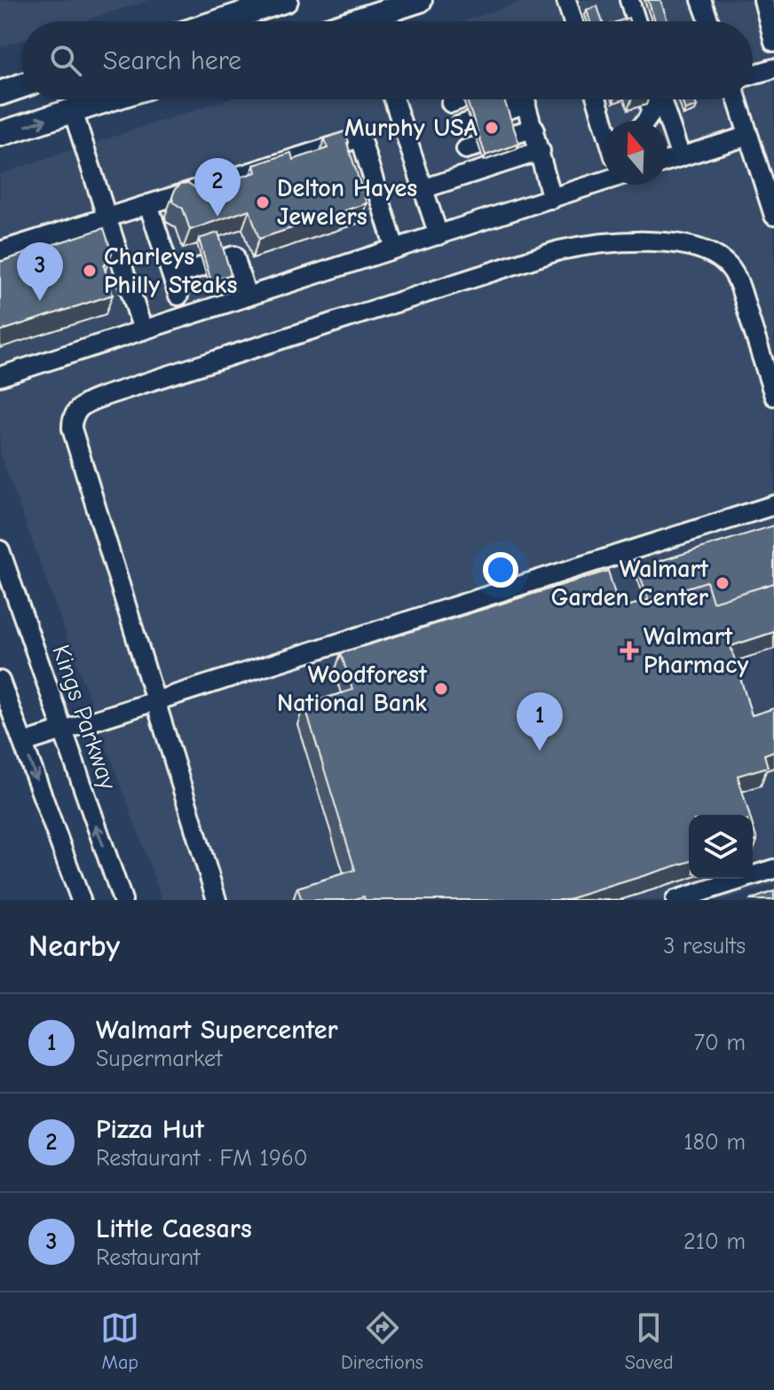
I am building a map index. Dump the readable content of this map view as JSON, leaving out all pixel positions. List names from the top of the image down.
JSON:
{
  "streets": {
    "street": ["Kings Parkway"]
  },
  "places": {
    "other": [
      "Murphy USA",
      "Delton Hayes Jewelers",
      "Charleys Philly Steaks",
      "Walmart Garden Center",
      "Woodforest National Bank"
    ],
    "health": ["Walmart Pharmacy"]
  },
  "north": "top",
  "page": {
    "search": "Search here",
    "pins": ["2", "3", "1"],
    "heading": ["Nearby", "3 results"],
    "list": [
      {
        "mark": "1",
        "name": "Walmart Supercenter",
        "note": "Supermarket",
        "value": "70 m"
      },
      {
        "mark": "2",
        "name": "Pizza Hut",
        "note": "Restaurant · FM 1960",
        "value": "180 m"
      },
      {
        "mark": "3",
        "name": "Little Caesars",
        "note": "Restaurant",
        "value": "210 m"
      }
    ],
    "nav": ["Map", "Directions", "Saved"]
  }
}
